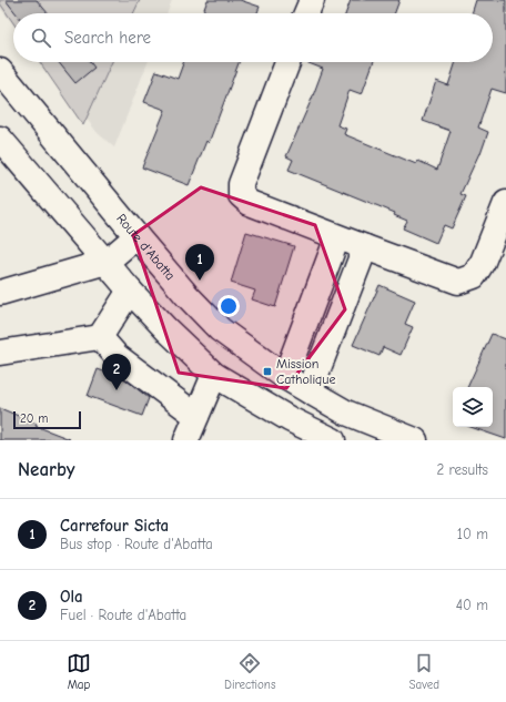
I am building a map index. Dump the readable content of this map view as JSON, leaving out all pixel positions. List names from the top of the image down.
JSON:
{
  "streets": {
    "street": ["Route d'Abatta"]
  },
  "places": {
    "transit": ["Mission Catholique"]
  },
  "scale_bar": "20 m",
  "page": {
    "search": "Search here",
    "pins": ["1", "2"],
    "scale": "20 m",
    "heading": ["Nearby", "2 results"],
    "list": [
      {
        "mark": "1",
        "name": "Carrefour Sicta",
        "note": "Bus stop · Route d'Abatta",
        "value": "10 m"
      },
      {
        "mark": "2",
        "name": "Ola",
        "note": "Fuel · Route d'Abatta",
        "value": "40 m"
      }
    ],
    "nav": ["Map", "Directions", "Saved"]
  }
}
